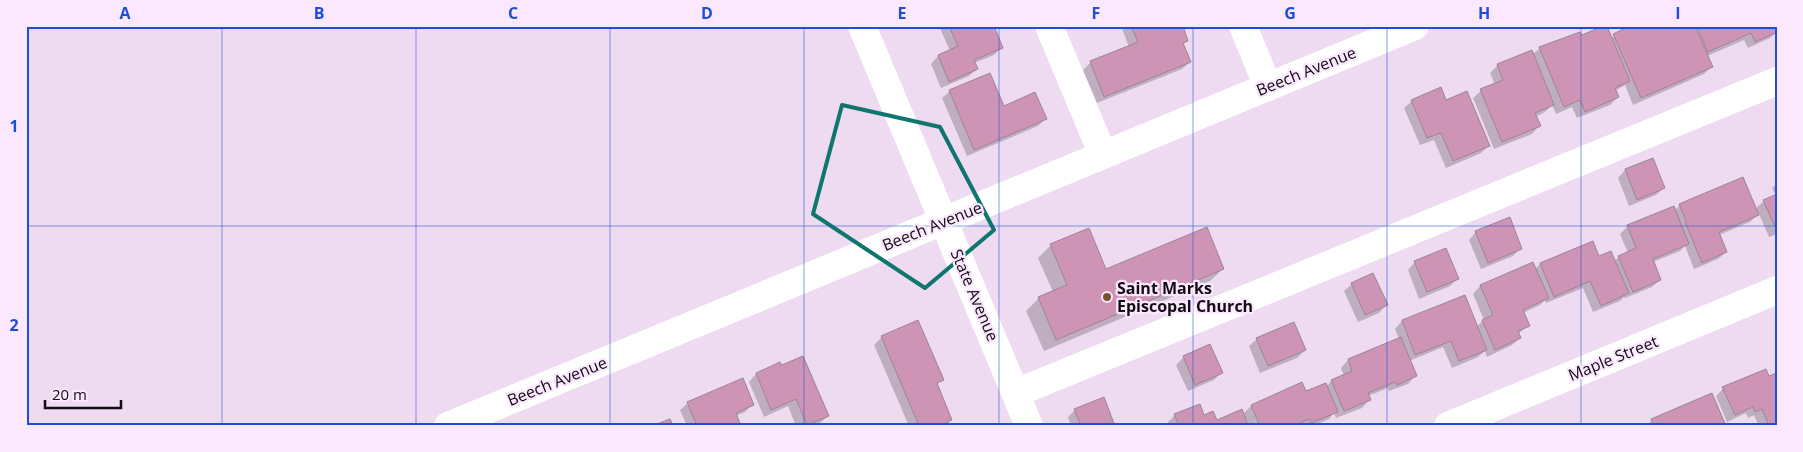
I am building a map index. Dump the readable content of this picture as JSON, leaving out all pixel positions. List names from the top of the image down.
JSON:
{
  "streets": {
    "street": ["Beech Avenue", "State Avenue", "Maple Street"]
  },
  "crossings": [
    ["Beech Avenue", "State Avenue"]
  ],
  "places": ["Saint Marks Episcopal Church"],
  "scale_bar": "20 m",
  "grid": {
    "columns": [
      "A",
      "B",
      "C",
      "D",
      "E",
      "F",
      "G",
      "H",
      "I"
    ],
    "rows": ["1", "2"]
  }
}
